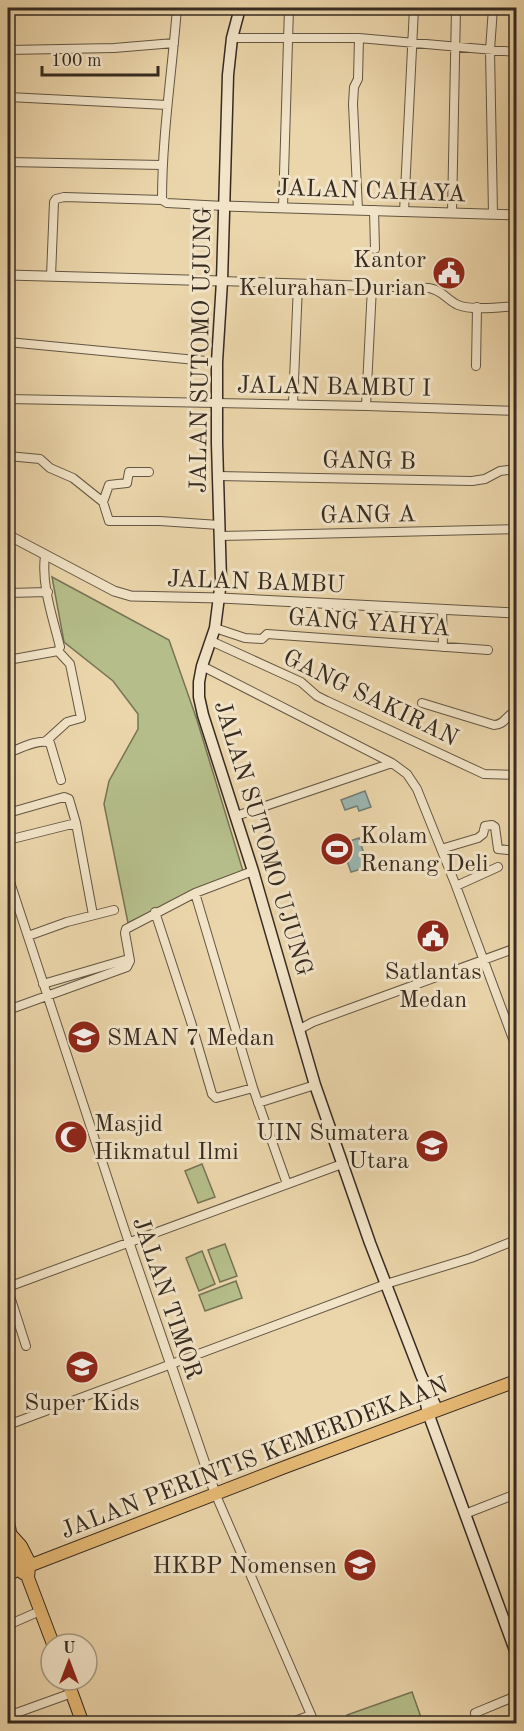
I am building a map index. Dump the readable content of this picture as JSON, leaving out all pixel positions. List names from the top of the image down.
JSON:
{
  "streets": {
    "main road": ["JALAN SUTOMO UJUNG", "JALAN PERINTIS KEMERDEKAAN"],
    "street": [
      "JALAN CAHAYA",
      "JALAN BAMBU I",
      "GANG B",
      "GANG A",
      "JALAN BAMBU",
      "GANG YAHYA",
      "GANG SAKIRAN",
      "JALAN TIMOR"
    ]
  },
  "crossings": [
    ["JALAN CAHAYA", "JALAN SUTOMO UJUNG"],
    ["JALAN SUTOMO UJUNG", "JALAN BAMBU I"],
    ["JALAN SUTOMO UJUNG", "GANG B"],
    ["JALAN SUTOMO UJUNG", "GANG A"],
    ["JALAN SUTOMO UJUNG", "JALAN BAMBU"],
    ["JALAN SUTOMO UJUNG", "GANG YAHYA"],
    ["JALAN SUTOMO UJUNG", "GANG SAKIRAN"],
    ["JALAN SUTOMO UJUNG", "JALAN PERINTIS KEMERDEKAAN"],
    ["JALAN TIMOR", "JALAN PERINTIS KEMERDEKAAN"]
  ],
  "places": {
    "public building": ["Kantor Kelurahan Durian", "Satlantas Medan"],
    "sports": ["Kolam Renang Deli"],
    "school or university": [
      "SMAN 7 Medan",
      "UIN Sumatera Utara",
      "Super Kids",
      "HKBP Nomensen"
    ],
    "mosque": ["Masjid Hikmatul Ilmi"]
  },
  "scale_bar": "100 m",
  "north": "top"
}
